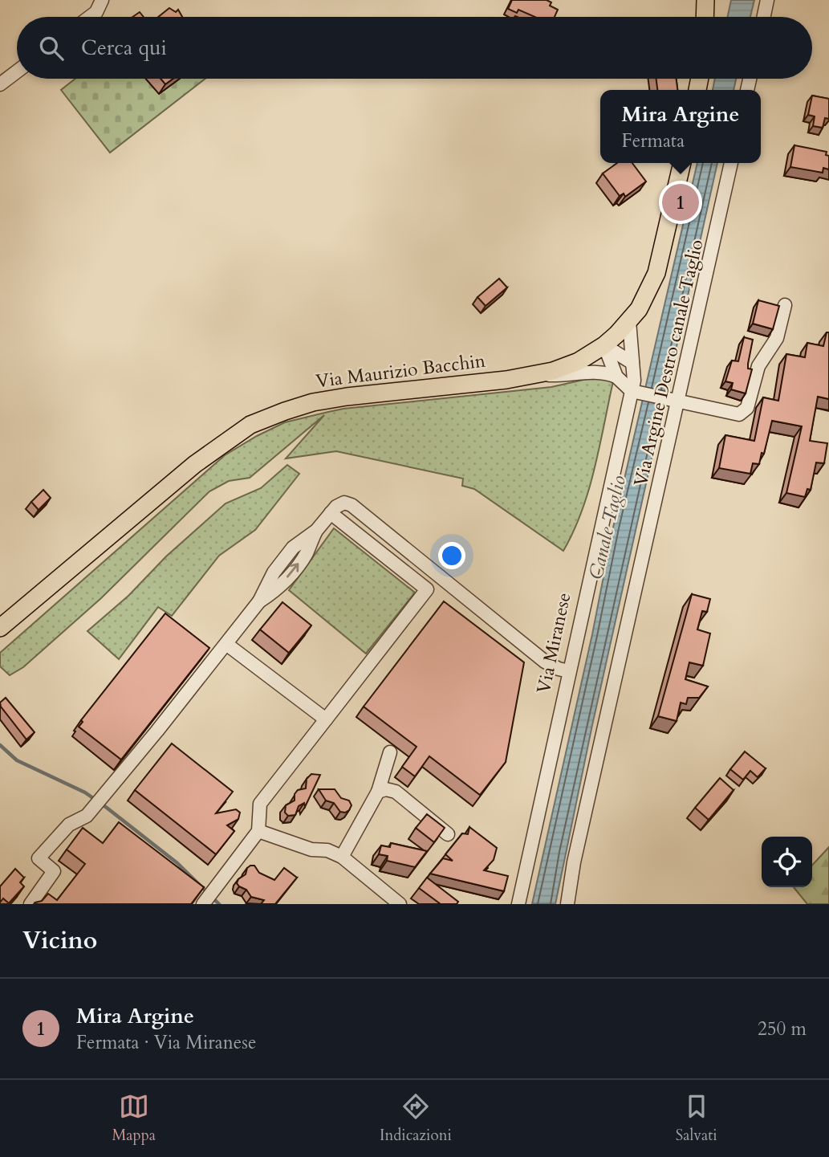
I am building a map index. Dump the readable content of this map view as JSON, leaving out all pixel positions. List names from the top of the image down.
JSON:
{
  "streets": {
    "main road": ["Via Maurizio Bacchin"],
    "street": ["Via Argine Destro canale Taglio", "Via Miranese"]
  },
  "crossings": [
    ["Via Maurizio Bacchin", "Via Miranese"]
  ],
  "water": ["Canale Taglio"],
  "page": {
    "search": "Cerca qui",
    "popup": ["Mira Argine", "Fermata"],
    "pins": "1",
    "heading": "Vicino",
    "list": [
      {
        "mark": "1",
        "name": "Mira Argine",
        "note": "Fermata · Via Miranese",
        "value": "250 m"
      }
    ],
    "nav": ["Mappa", "Indicazioni", "Salvati"]
  }
}
